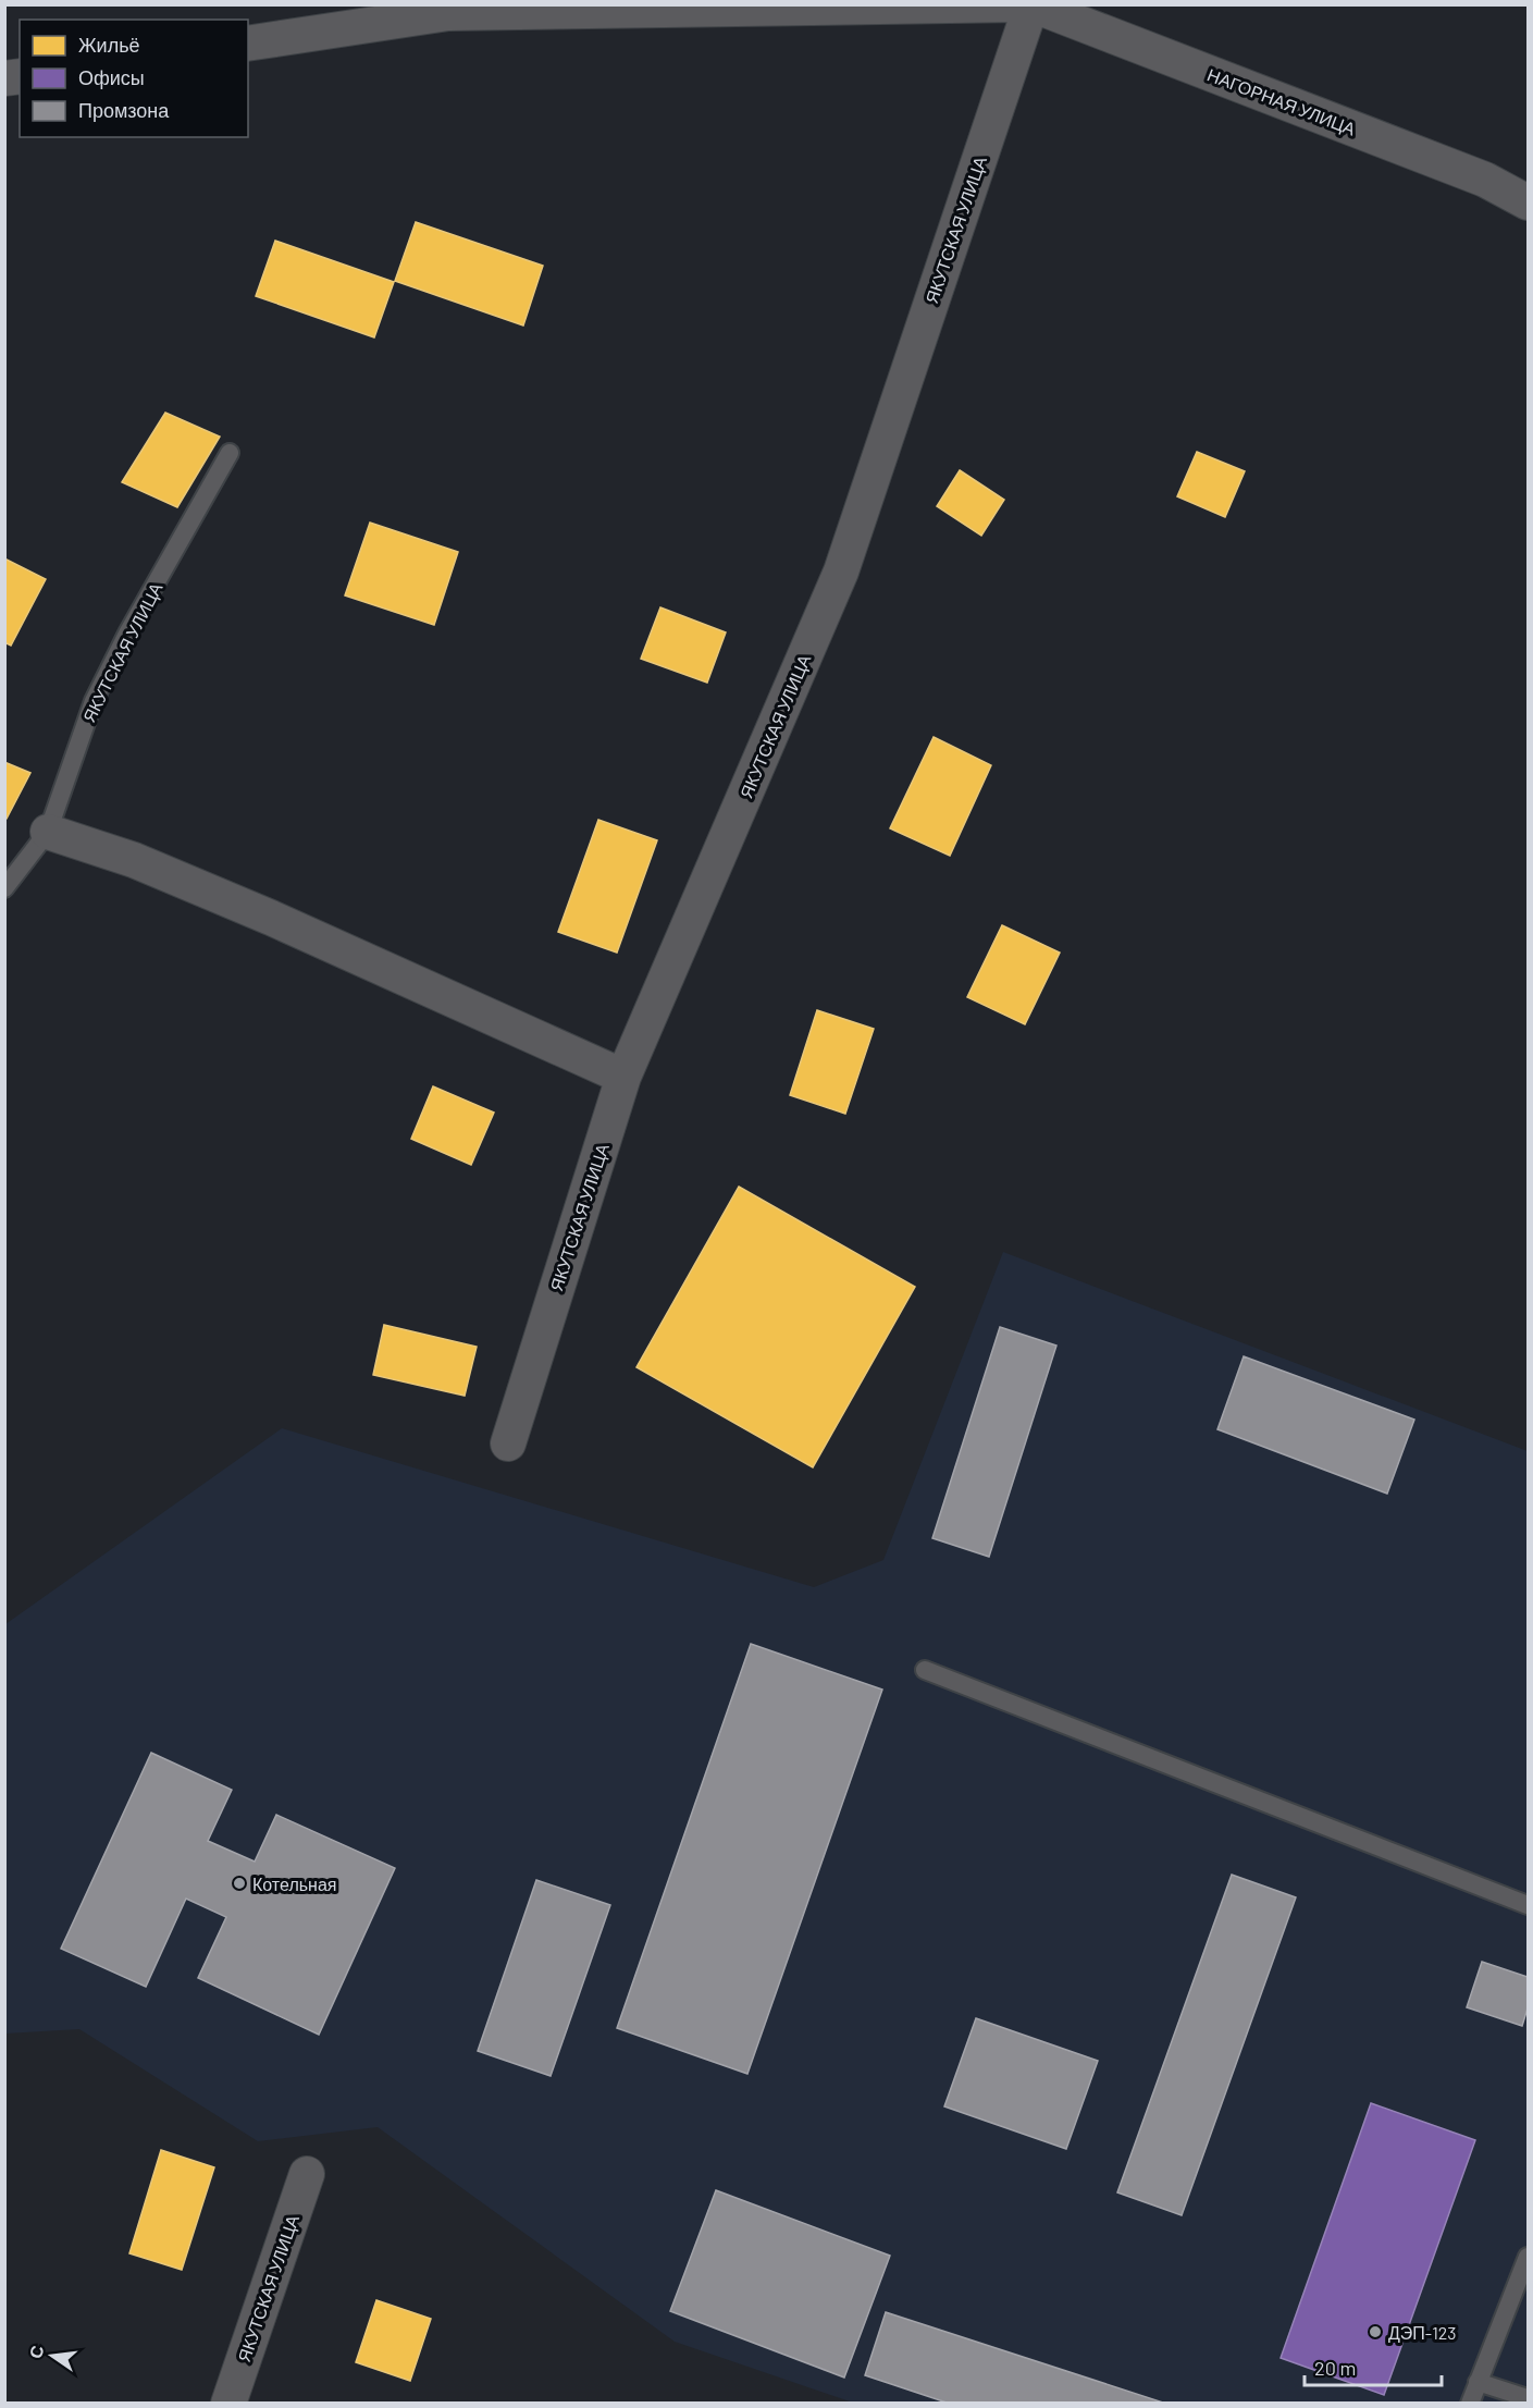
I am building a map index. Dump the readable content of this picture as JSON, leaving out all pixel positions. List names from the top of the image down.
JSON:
{
  "streets": {
    "street": ["НАГОРНАЯ УЛИЦА", "ЯКУТСКАЯ УЛИЦА"]
  },
  "crossings": [
    ["НАГОРНАЯ УЛИЦА", "ЯКУТСКАЯ УЛИЦА"]
  ],
  "places": ["Котельная", "ДЭП-123"],
  "legend": ["Жильё", "Офисы", "Промзона"],
  "scale_bar": "20 m",
  "north": "left"
}
